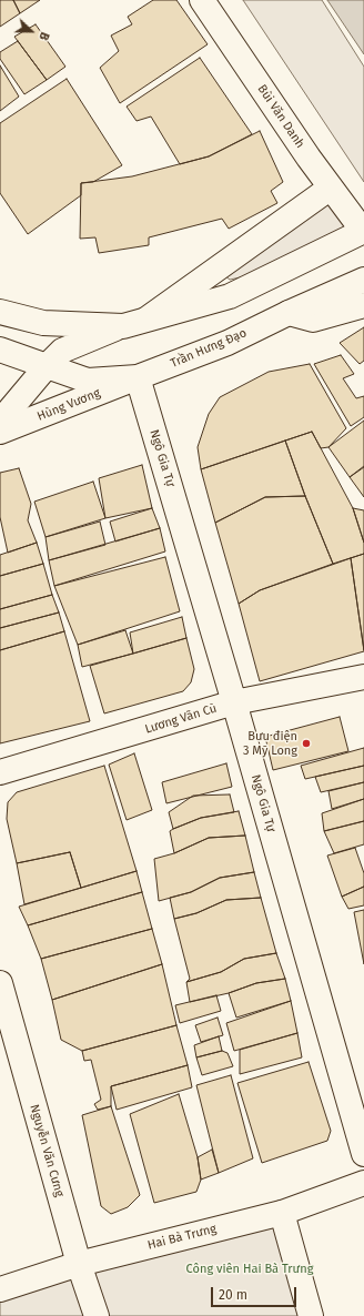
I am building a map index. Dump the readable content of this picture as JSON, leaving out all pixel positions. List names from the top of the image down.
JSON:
{
  "streets": {
    "main road": [
      "Bùi Văn Danh",
      "Trần Hưng Đạo",
      "Hùng Vương",
      "Ngô Gia Tự",
      "Lương Vãn Cù",
      "Nguyễn Văn Cưng",
      "Hai Bà Trưng"
    ]
  },
  "crossings": [
    ["Trần Hưng Đạo", "Hùng Vương"],
    ["Trần Hưng Đạo", "Ngô Gia Tự"],
    ["Hùng Vương", "Ngô Gia Tự"],
    ["Ngô Gia Tự", "Lương Vãn Cù"],
    ["Nguyễn Văn Cưng", "Hai Bà Trưng"]
  ],
  "parks": ["Công viên Hai Bà Trưng"],
  "places": ["Bưu điện 3 Mỹ Long"],
  "scale_bar": "20 m",
  "north": "right"
}
